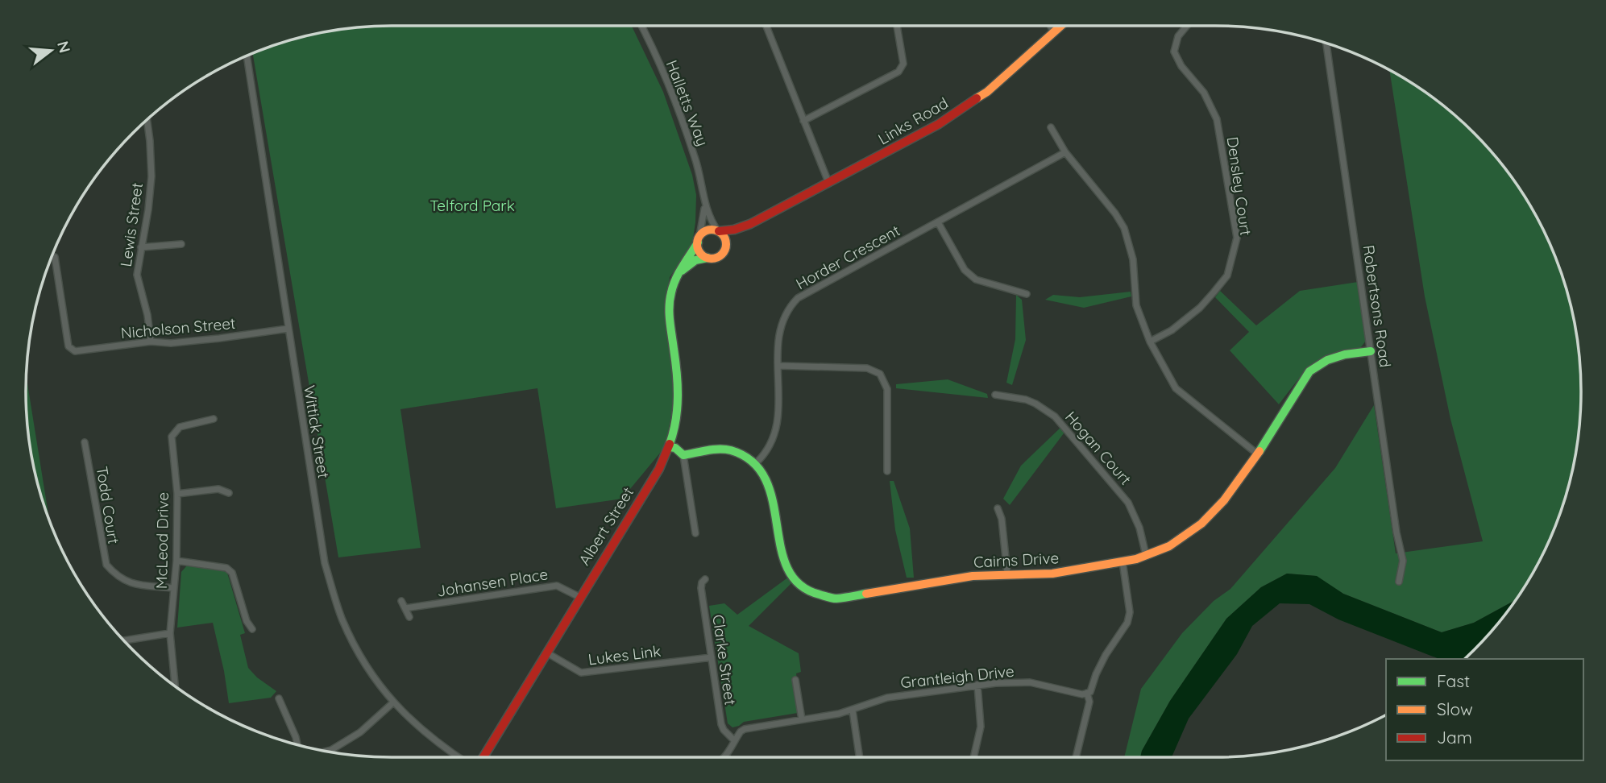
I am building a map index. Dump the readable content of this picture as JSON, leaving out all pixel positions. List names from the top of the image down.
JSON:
{
  "streets": {
    "street": [
      "Halletts Way",
      "Links Road",
      "Densley Court",
      "Lewis Street",
      "Horder Crescent",
      "Robertsons Road",
      "Nicholson Street",
      "Wittick Street",
      "Hogan Court",
      "Todd Court",
      "Albert Street",
      "McLeod Drive",
      "Cairns Drive",
      "Johansen Place",
      "Lukes Link",
      "Clarke Street",
      "Grantleigh Drive"
    ]
  },
  "crossings": [
    ["Halletts Way", "Links Road"],
    ["Halletts Way", "Albert Street"],
    ["Links Road", "Albert Street"],
    ["Lewis Street", "Nicholson Street"],
    ["Horder Crescent", "Cairns Drive"],
    ["Robertsons Road", "Cairns Drive"],
    ["Nicholson Street", "Wittick Street"],
    ["Hogan Court", "Cairns Drive"],
    ["Todd Court", "McLeod Drive"],
    ["Albert Street", "Johansen Place"],
    ["Albert Street", "Lukes Link"],
    ["Lukes Link", "Clarke Street"],
    ["Clarke Street", "Grantleigh Drive"]
  ],
  "parks": ["Telford Park"],
  "legend": ["Fast", "Slow", "Jam"],
  "north": "right"
}
